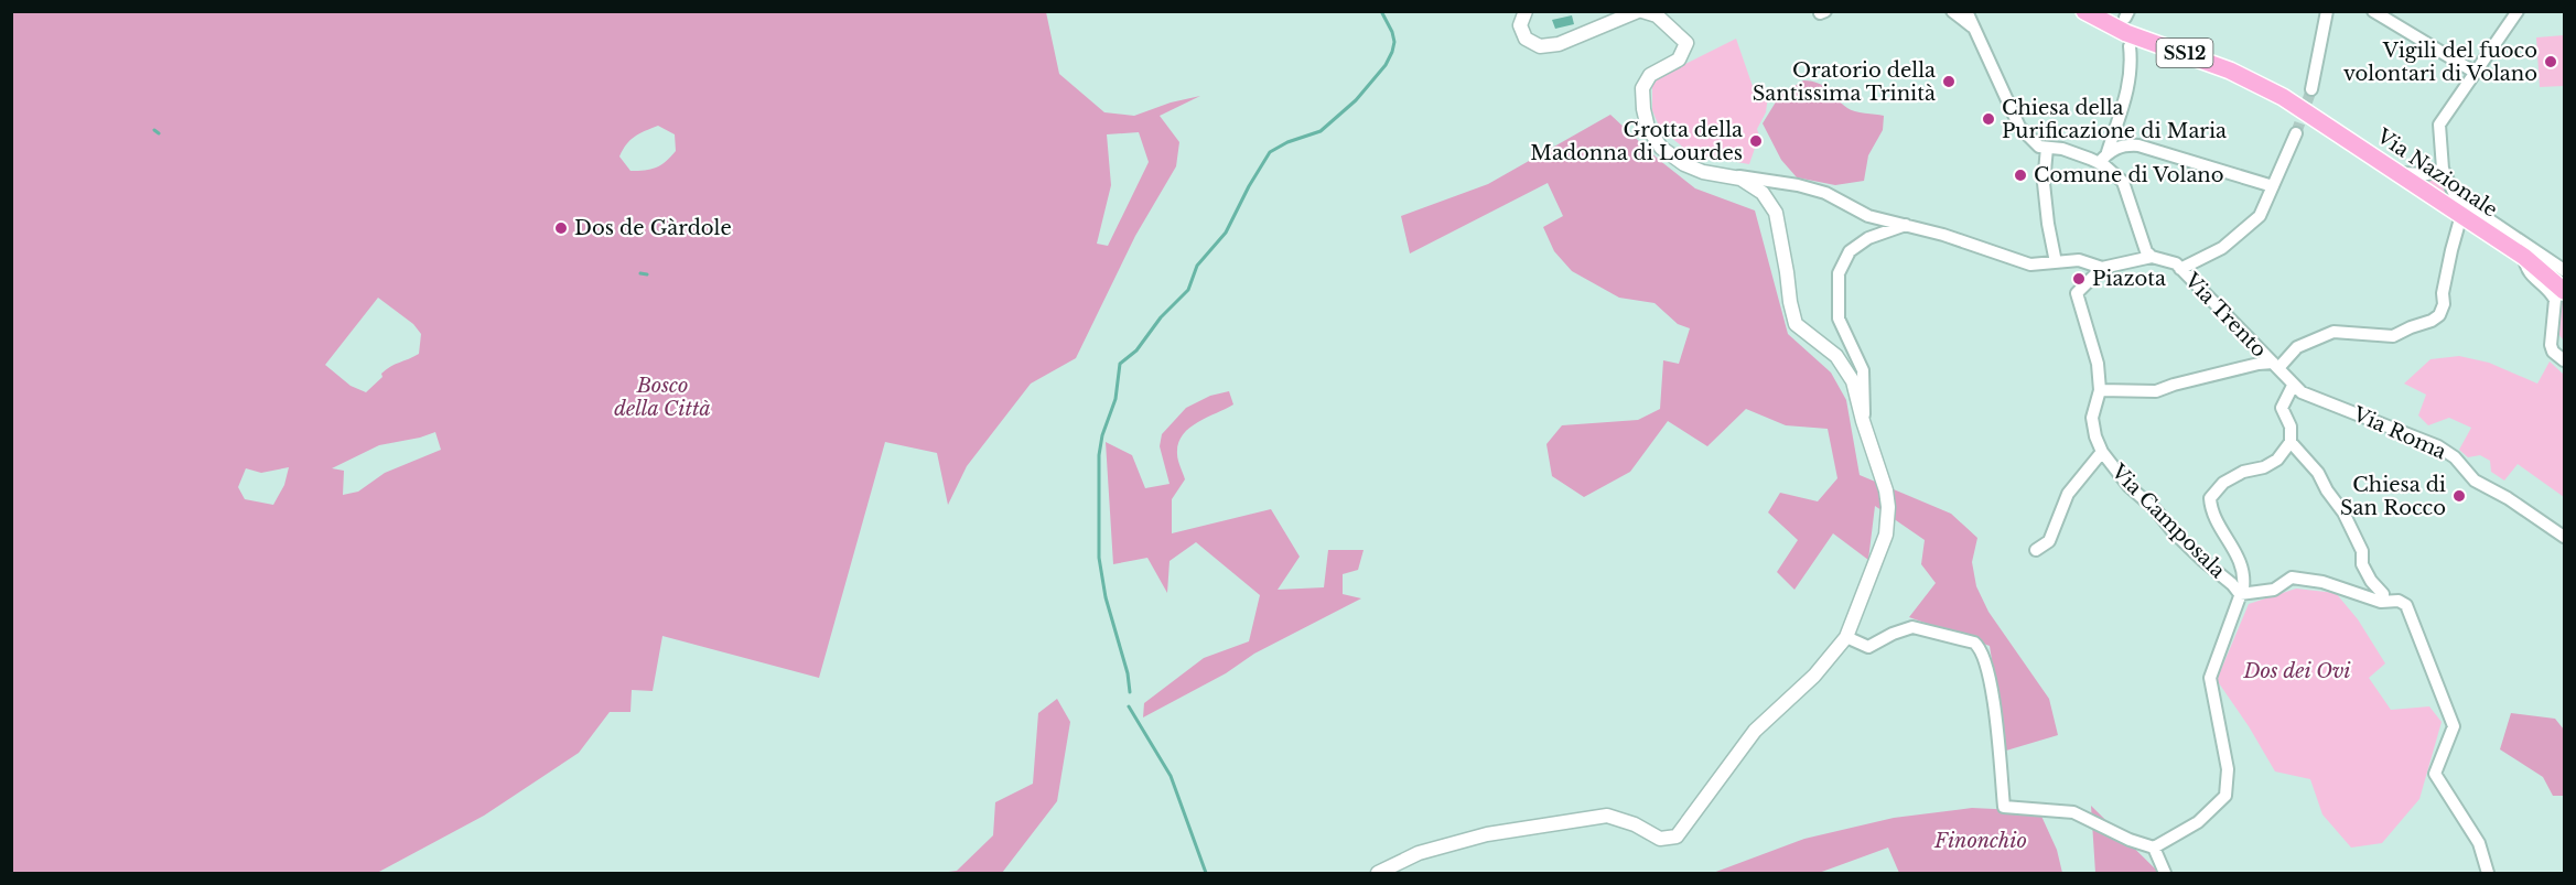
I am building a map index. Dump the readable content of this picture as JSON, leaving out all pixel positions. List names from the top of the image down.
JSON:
{
  "streets": {
    "main road": ["SS12", "Via Nazionale"],
    "street": ["Via Trento", "Via Roma", "Via Camposala"]
  },
  "crossings": [
    ["Via Trento", "Via Roma"]
  ],
  "parks": ["Bosco della Città", "Dos dei Ovi", "Finonchio"],
  "places": [
    "Vigili del fuoco volontari di Volano",
    "Oratorio della Santissima Trinità",
    "Chiesa della Purificazione di Maria",
    "Grotta della Madonna di Lourdes",
    "Comune di Volano",
    "Dos de Gàrdole",
    "Piazota",
    "Chiesa di San Rocco"
  ]
}
